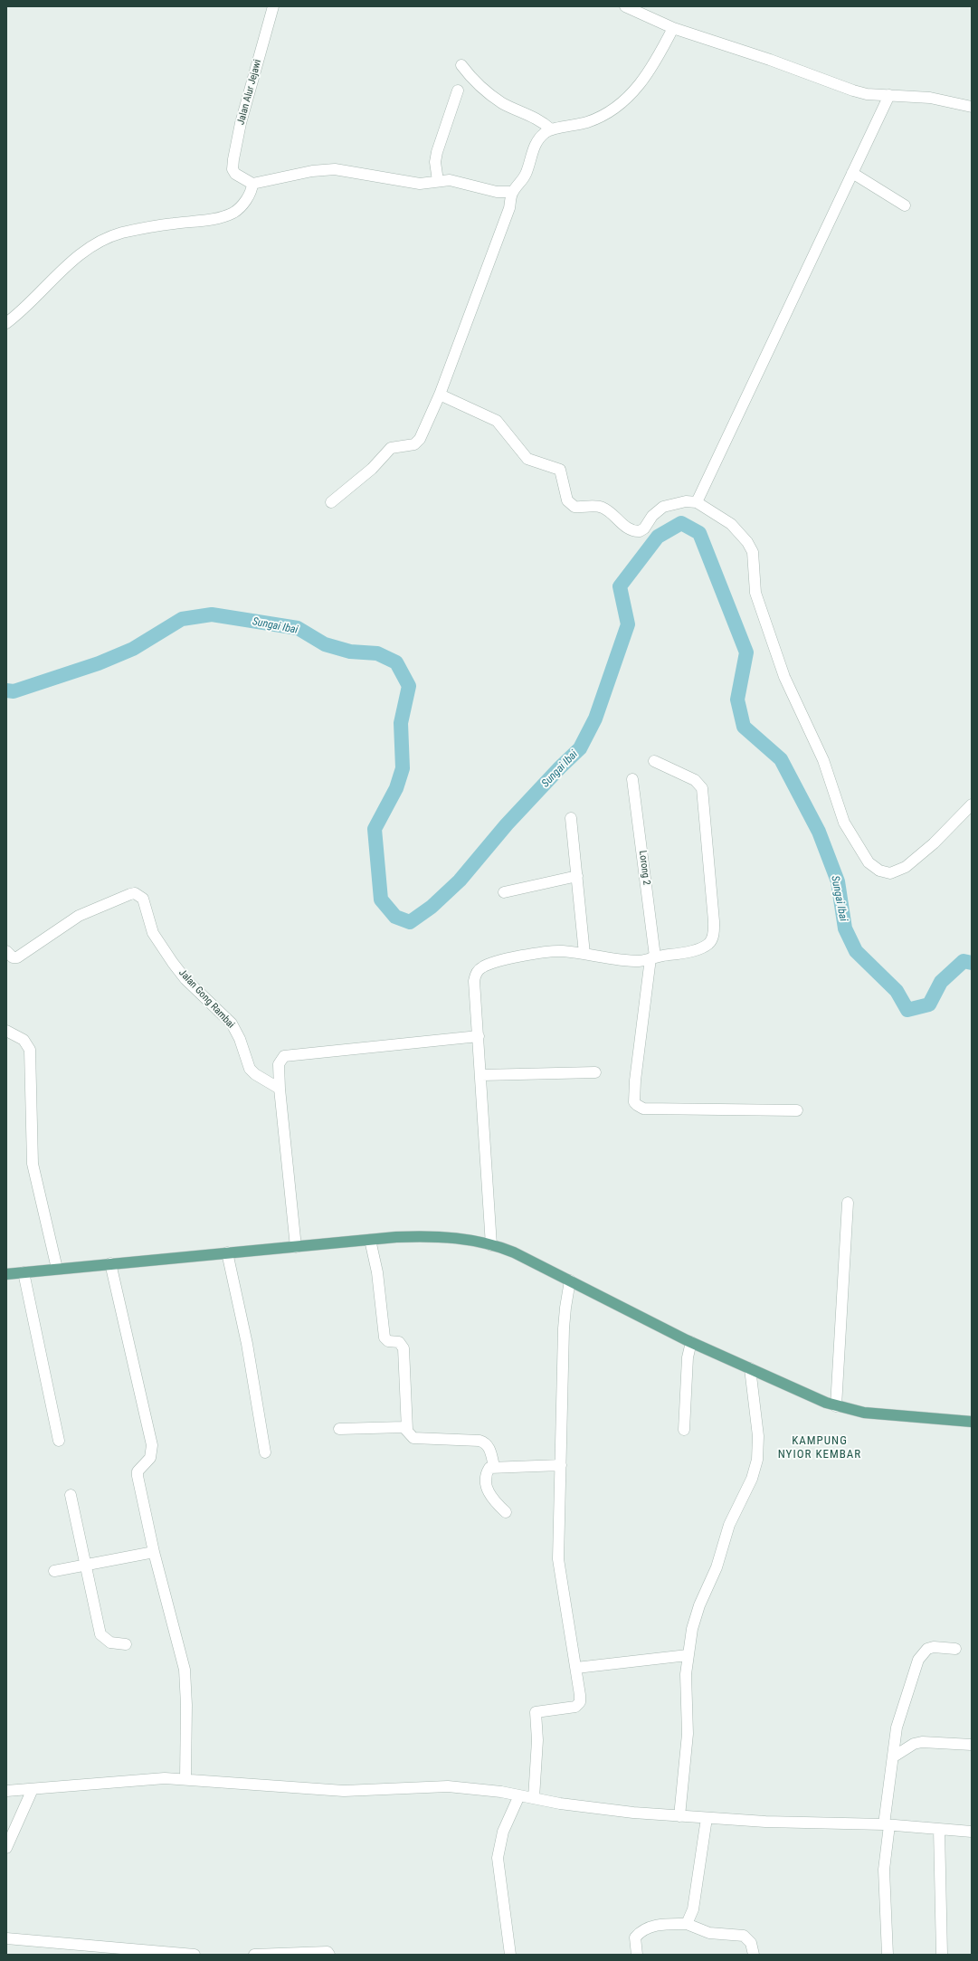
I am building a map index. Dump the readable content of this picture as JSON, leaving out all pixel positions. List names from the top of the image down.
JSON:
{
  "streets": {
    "street": ["Jalan Alur Jejawi", "Lorong 2", "Jalan Gong Rambai"]
  },
  "districts": ["KAMPUNG NYIOR KEMBAR"],
  "water": ["Sungai Ibai"]
}
